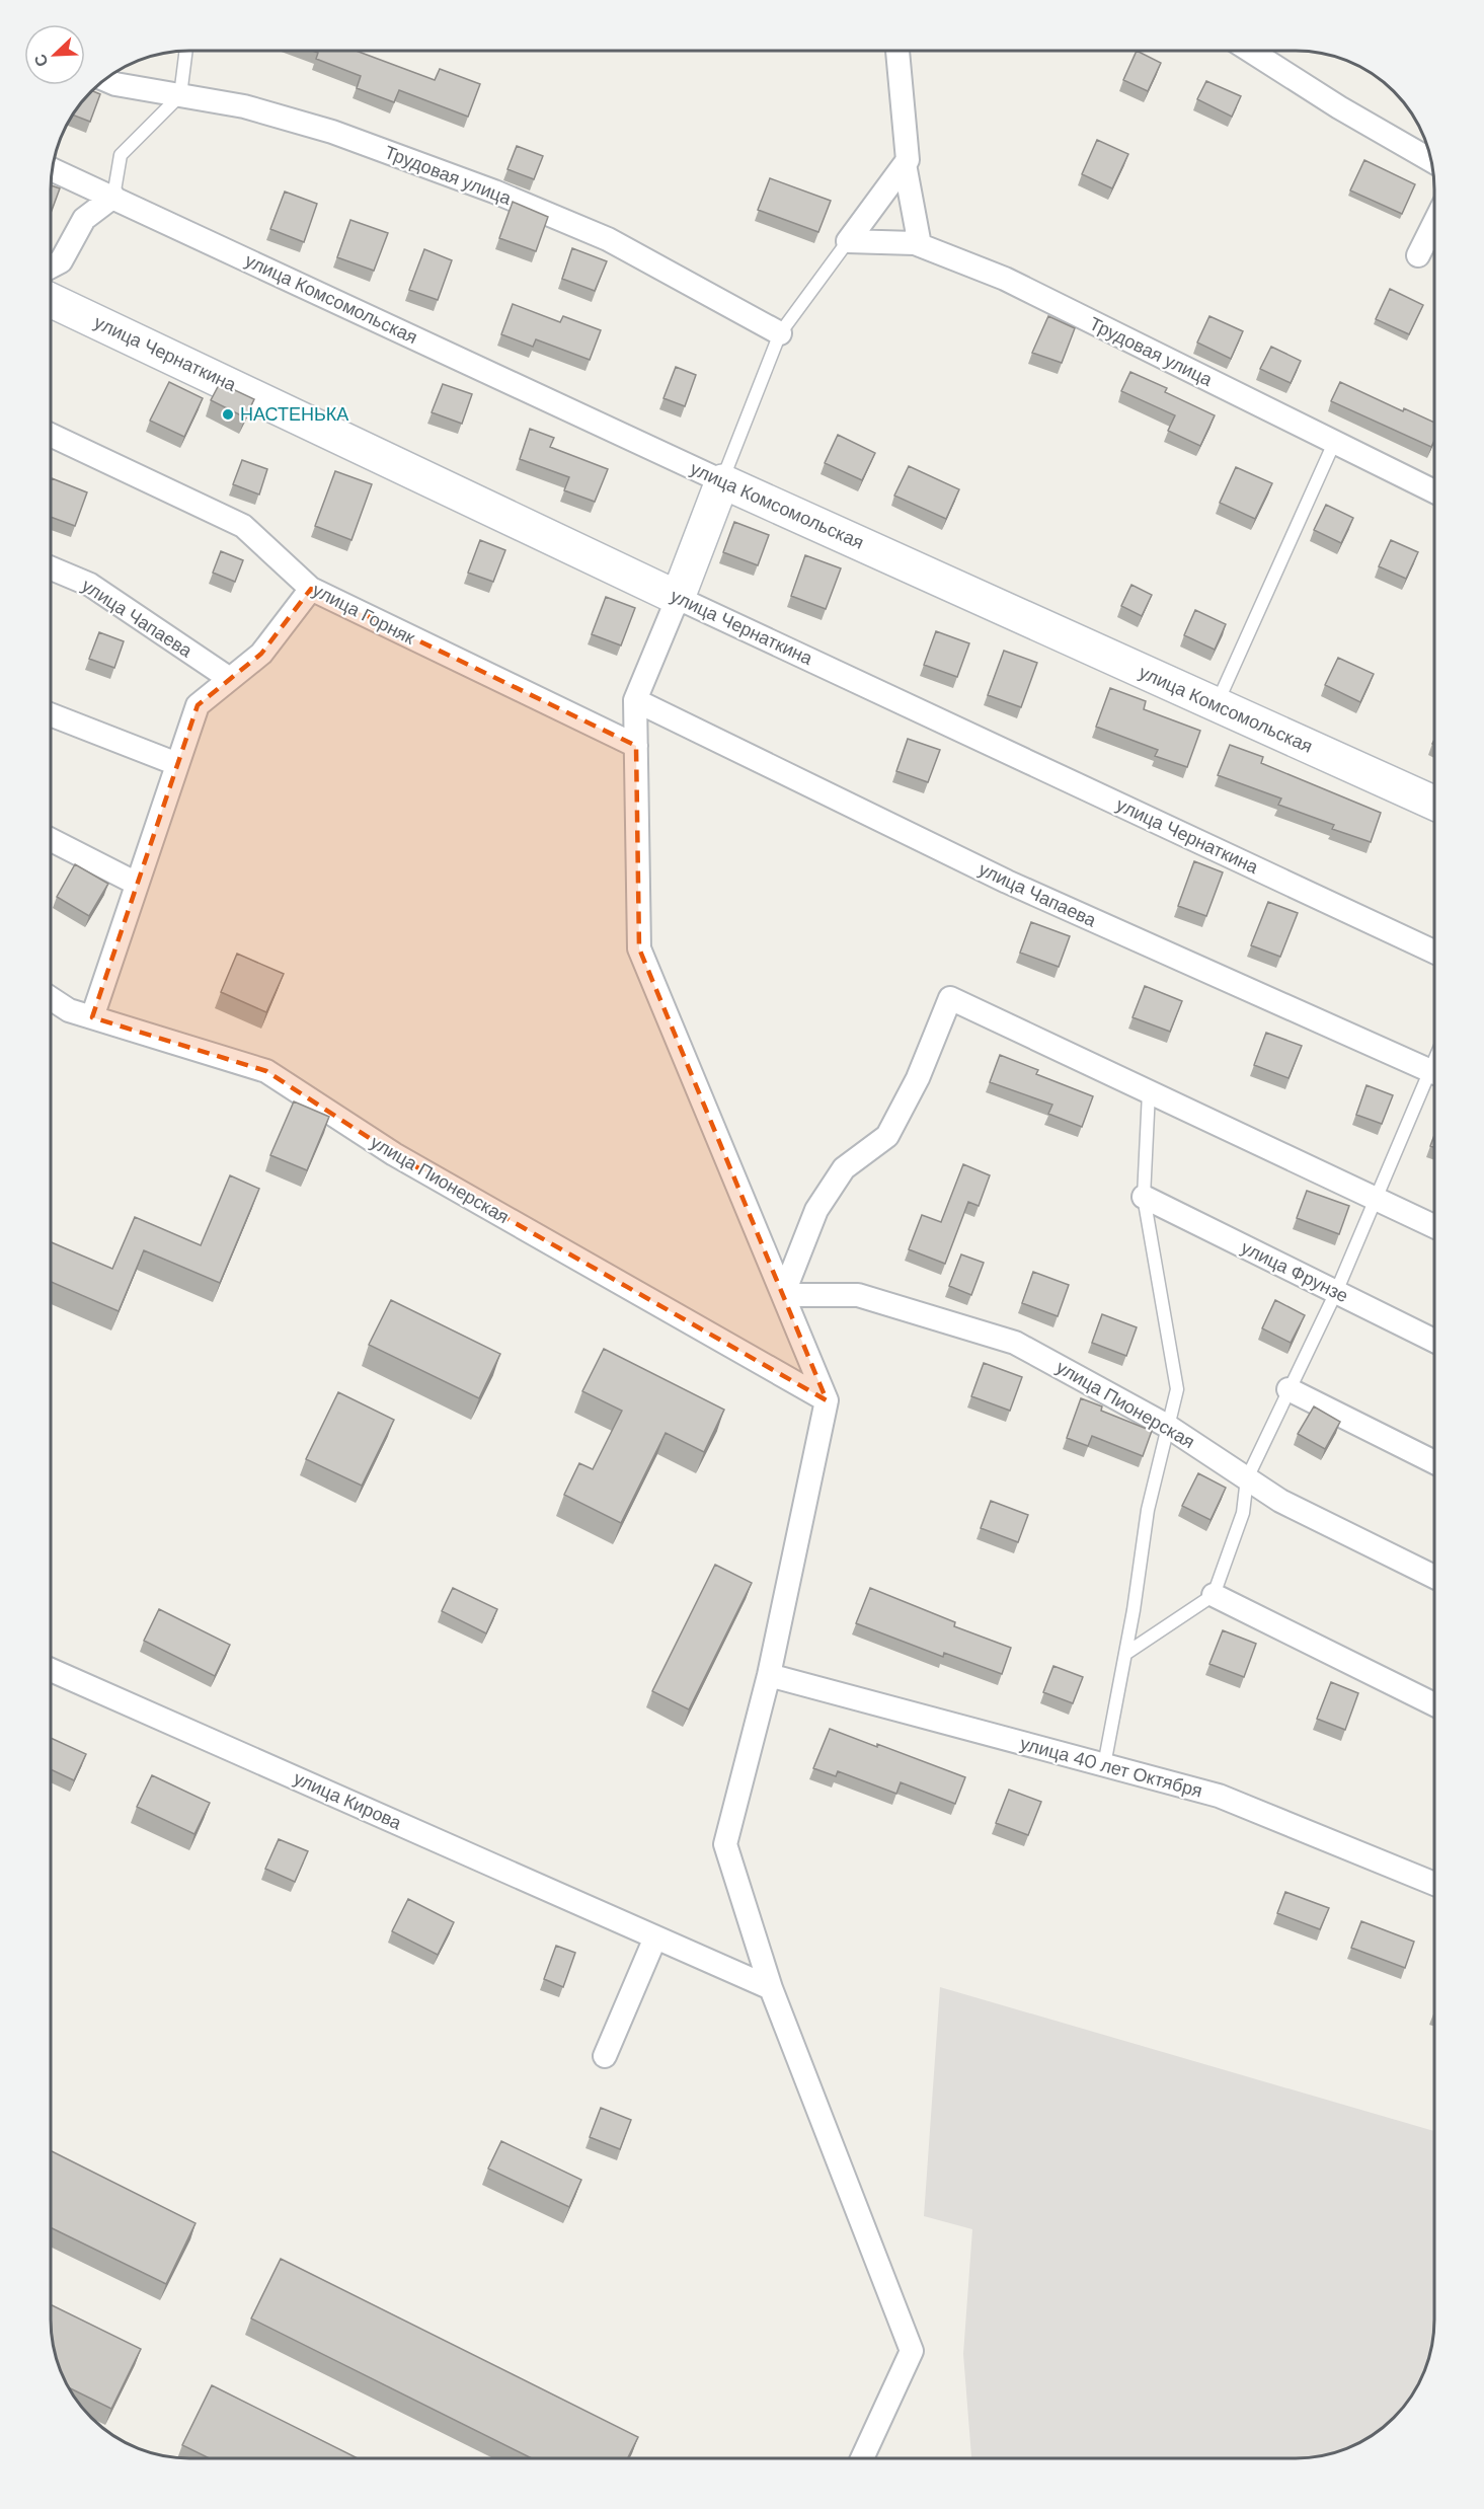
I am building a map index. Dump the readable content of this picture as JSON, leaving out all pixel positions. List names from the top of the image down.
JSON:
{
  "streets": {
    "street": [
      "Трудовая улица",
      "улица Комсомольская",
      "улица Чернаткина",
      "улица Горняк",
      "улица Чапаева",
      "улица Пионерская",
      "улица Фрунзе",
      "улица 40 лет Октября",
      "улица Кирова"
    ]
  },
  "places": ["НАСТЕНЬКА"],
  "north": "bottom left"
}
